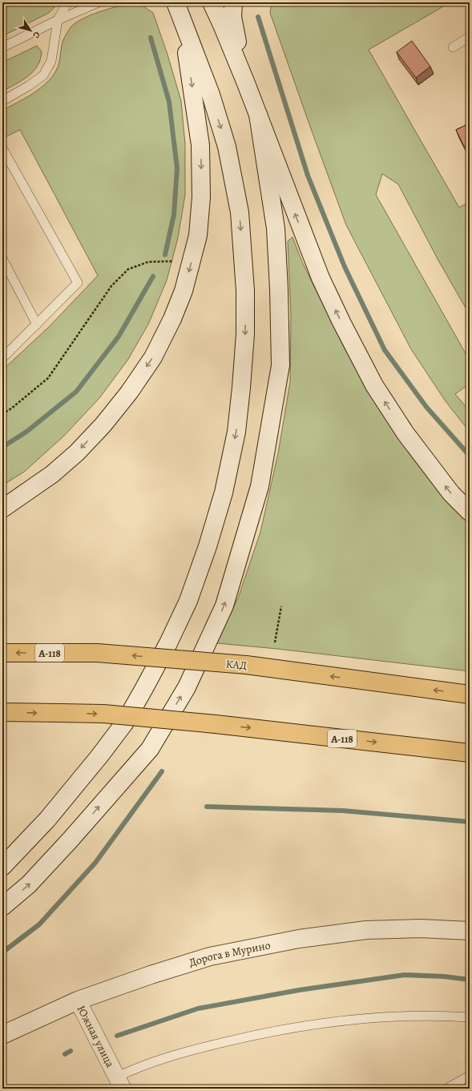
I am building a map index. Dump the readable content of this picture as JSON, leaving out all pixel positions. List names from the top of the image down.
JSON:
{
  "streets": {
    "highway": ["А-118", "КАД"],
    "main road": ["Дорога в Мурино"],
    "street": ["Южная улица"]
  },
  "crossings": [
    ["Дорога в Мурино", "Южная улица"]
  ],
  "north": "bottom right"
}
